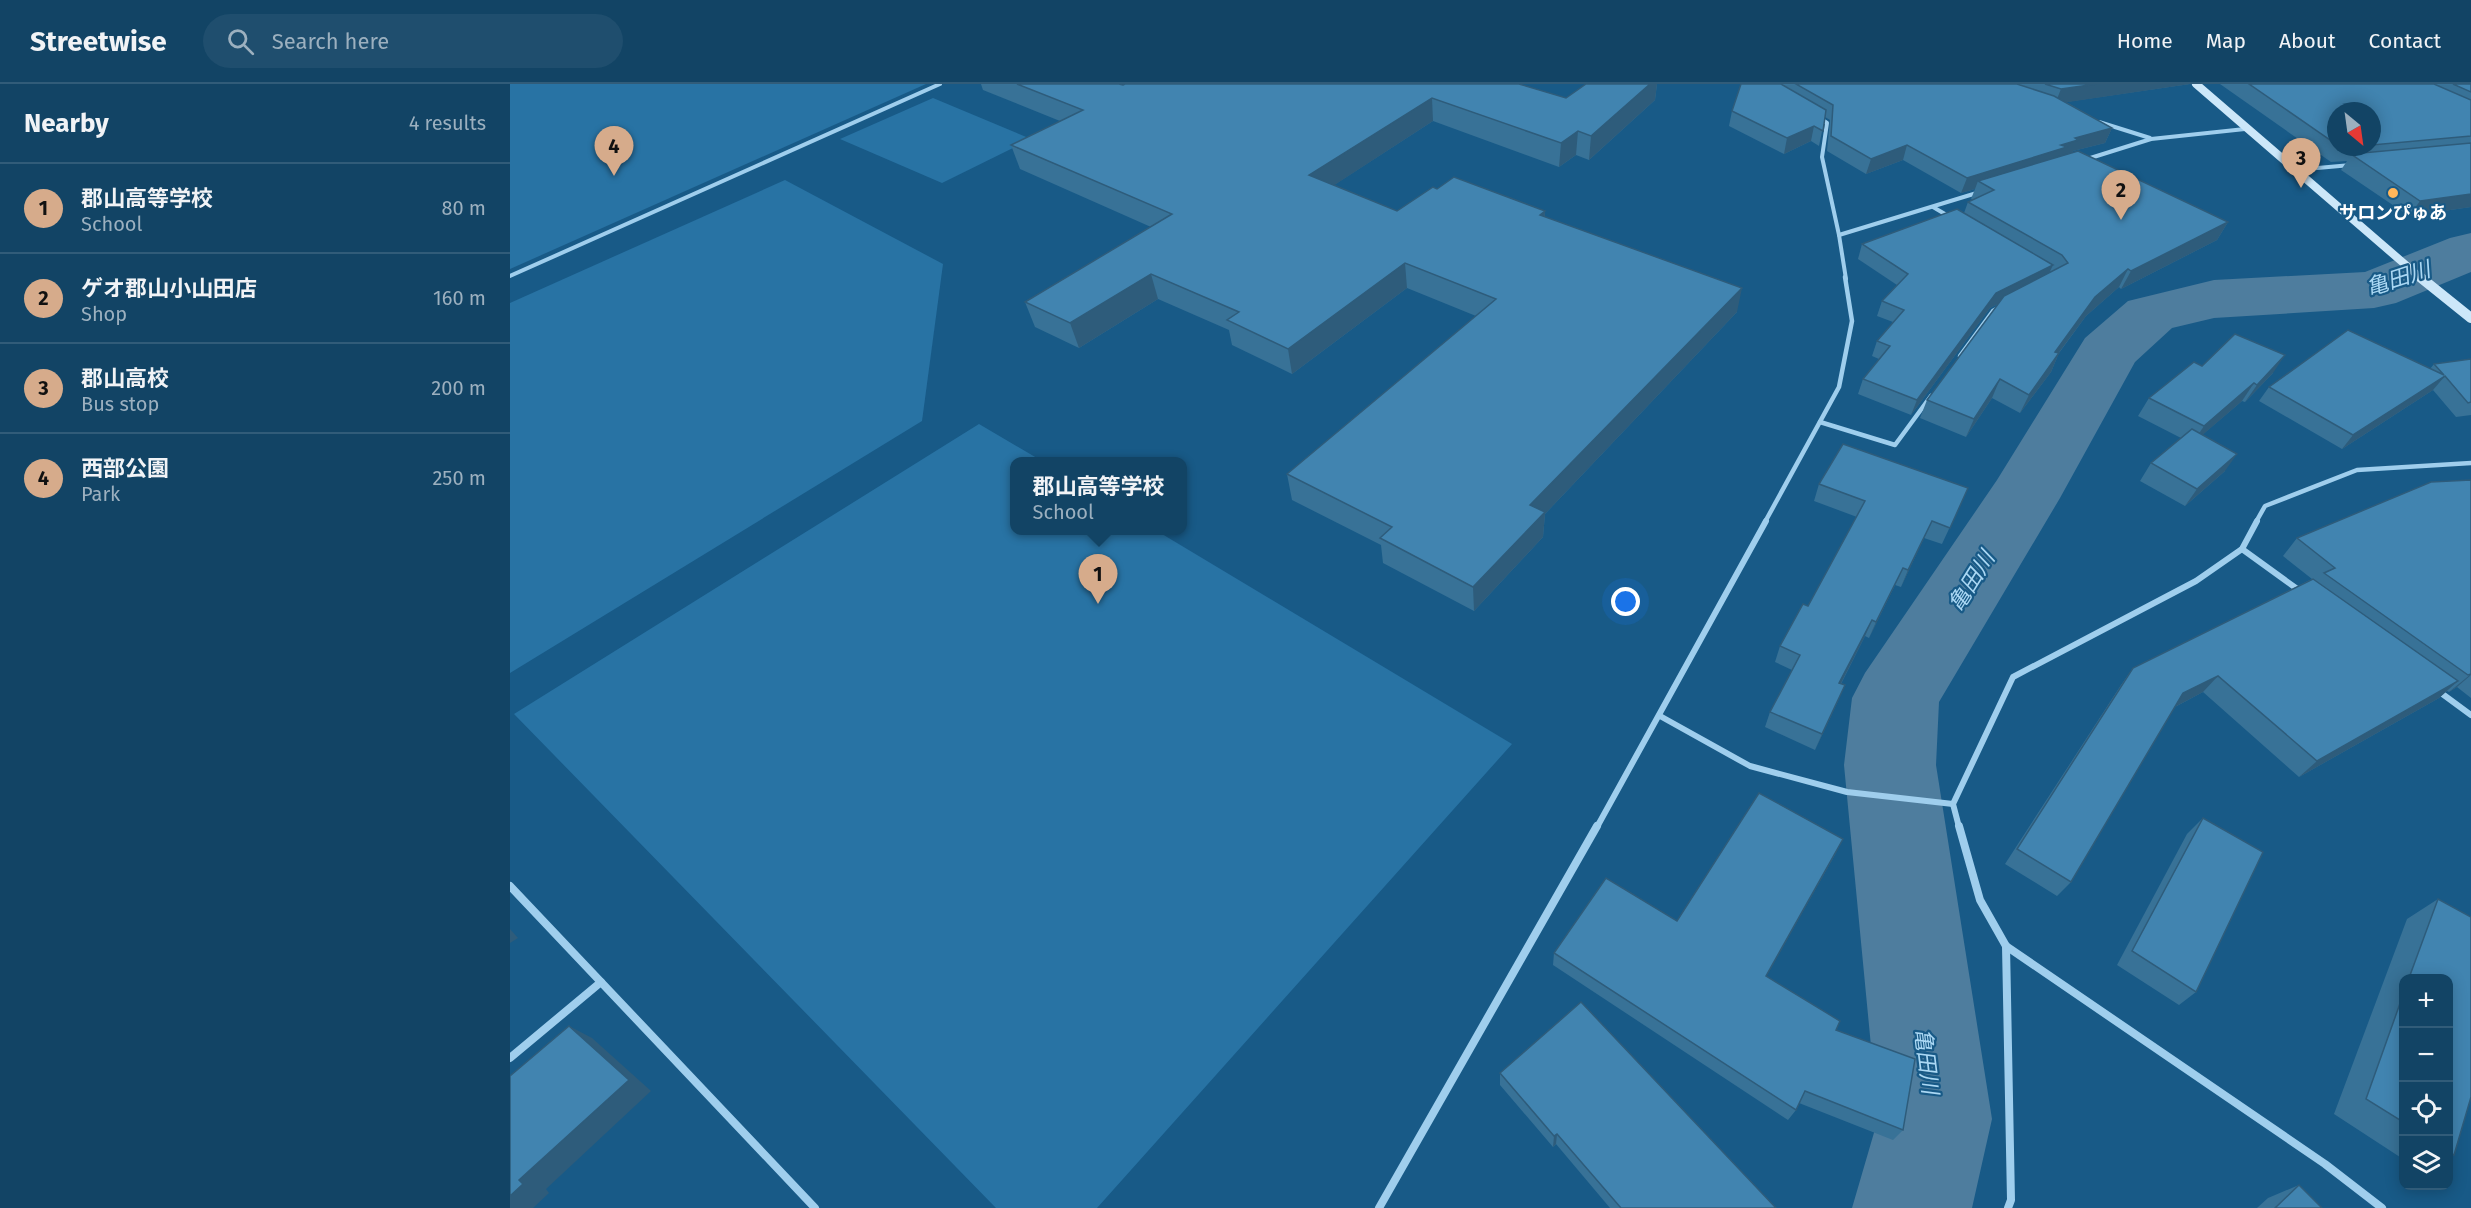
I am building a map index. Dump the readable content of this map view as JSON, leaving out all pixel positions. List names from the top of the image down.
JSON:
{
  "water": ["亀田川"],
  "places": ["サロンぴゅあ"],
  "north": "bottom right",
  "page": {
    "header": "Streetwise",
    "search": "Search here",
    "nav": [
      "Home",
      "Map",
      "About",
      "Contact"
    ],
    "heading": ["Nearby", "4 results"],
    "pins": [
      "4",
      "3",
      "2",
      "1"
    ],
    "list": [
      {
        "mark": "1",
        "name": "郡山高等学校",
        "note": "School",
        "value": "80 m"
      },
      {
        "mark": "2",
        "name": "ゲオ郡山小山田店",
        "note": "Shop",
        "value": "160 m"
      },
      {
        "mark": "3",
        "name": "郡山高校",
        "note": "Bus stop",
        "value": "200 m"
      },
      {
        "mark": "4",
        "name": "西部公園",
        "note": "Park",
        "value": "250 m"
      }
    ],
    "popup": ["郡山高等学校", "School"],
    "map_buttons": ["+", "−"]
  }
}
